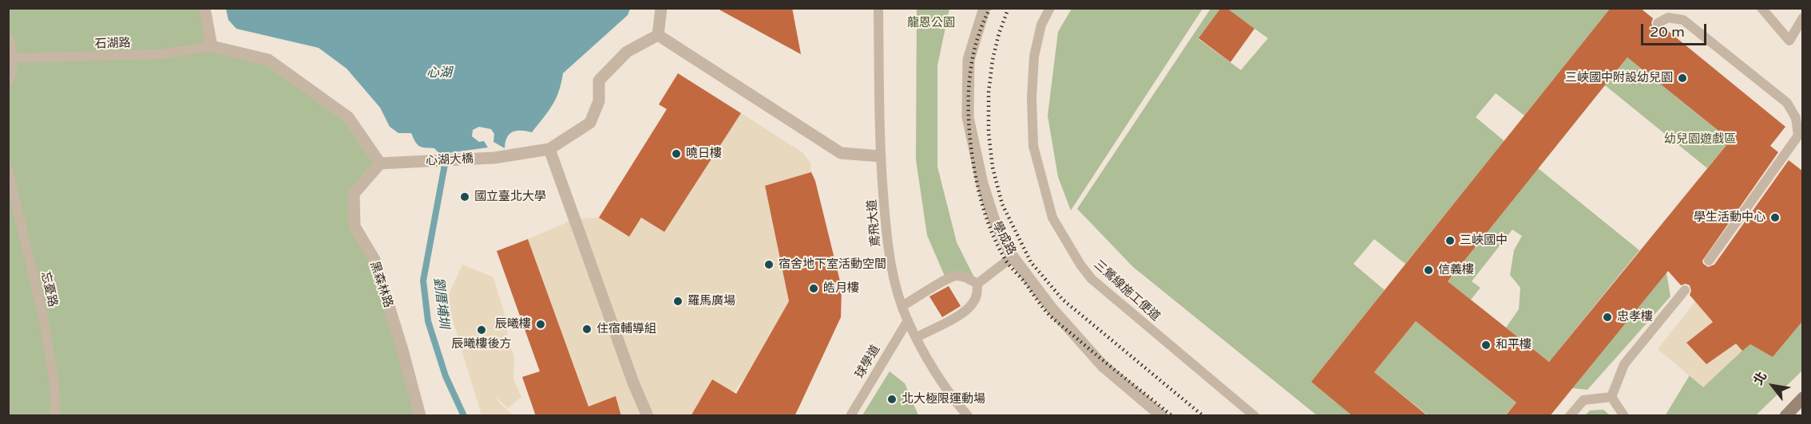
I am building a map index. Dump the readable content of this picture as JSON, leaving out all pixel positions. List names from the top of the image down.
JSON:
{
  "streets": {
    "street": ["心湖大橋", "學成路", "黑森林路"],
    "lane": [
      "石湖路",
      "鳶飛大道",
      "忘憂路",
      "三鶯線施工便道",
      "球學道"
    ]
  },
  "crossings": [
    ["心湖大橋", "黑森林路"],
    ["鳶飛大道", "球學道"]
  ],
  "water": ["心湖", "劉厝埔圳"],
  "parks": ["龍恩公園", "幼兒園遊戲區"],
  "places": [
    "三峽國中附設幼兒園",
    "曉日樓",
    "國立臺北大學",
    "學生活動中心",
    "三峽國中",
    "宿舍地下室活動空間",
    "信義樓",
    "皓月樓",
    "羅馬廣場",
    "忠孝樓",
    "辰曦樓",
    "住宿輔導組",
    "辰曦樓後方",
    "和平樓",
    "北大極限運動場"
  ],
  "scale_bar": "20 m",
  "north": "top left"
}
